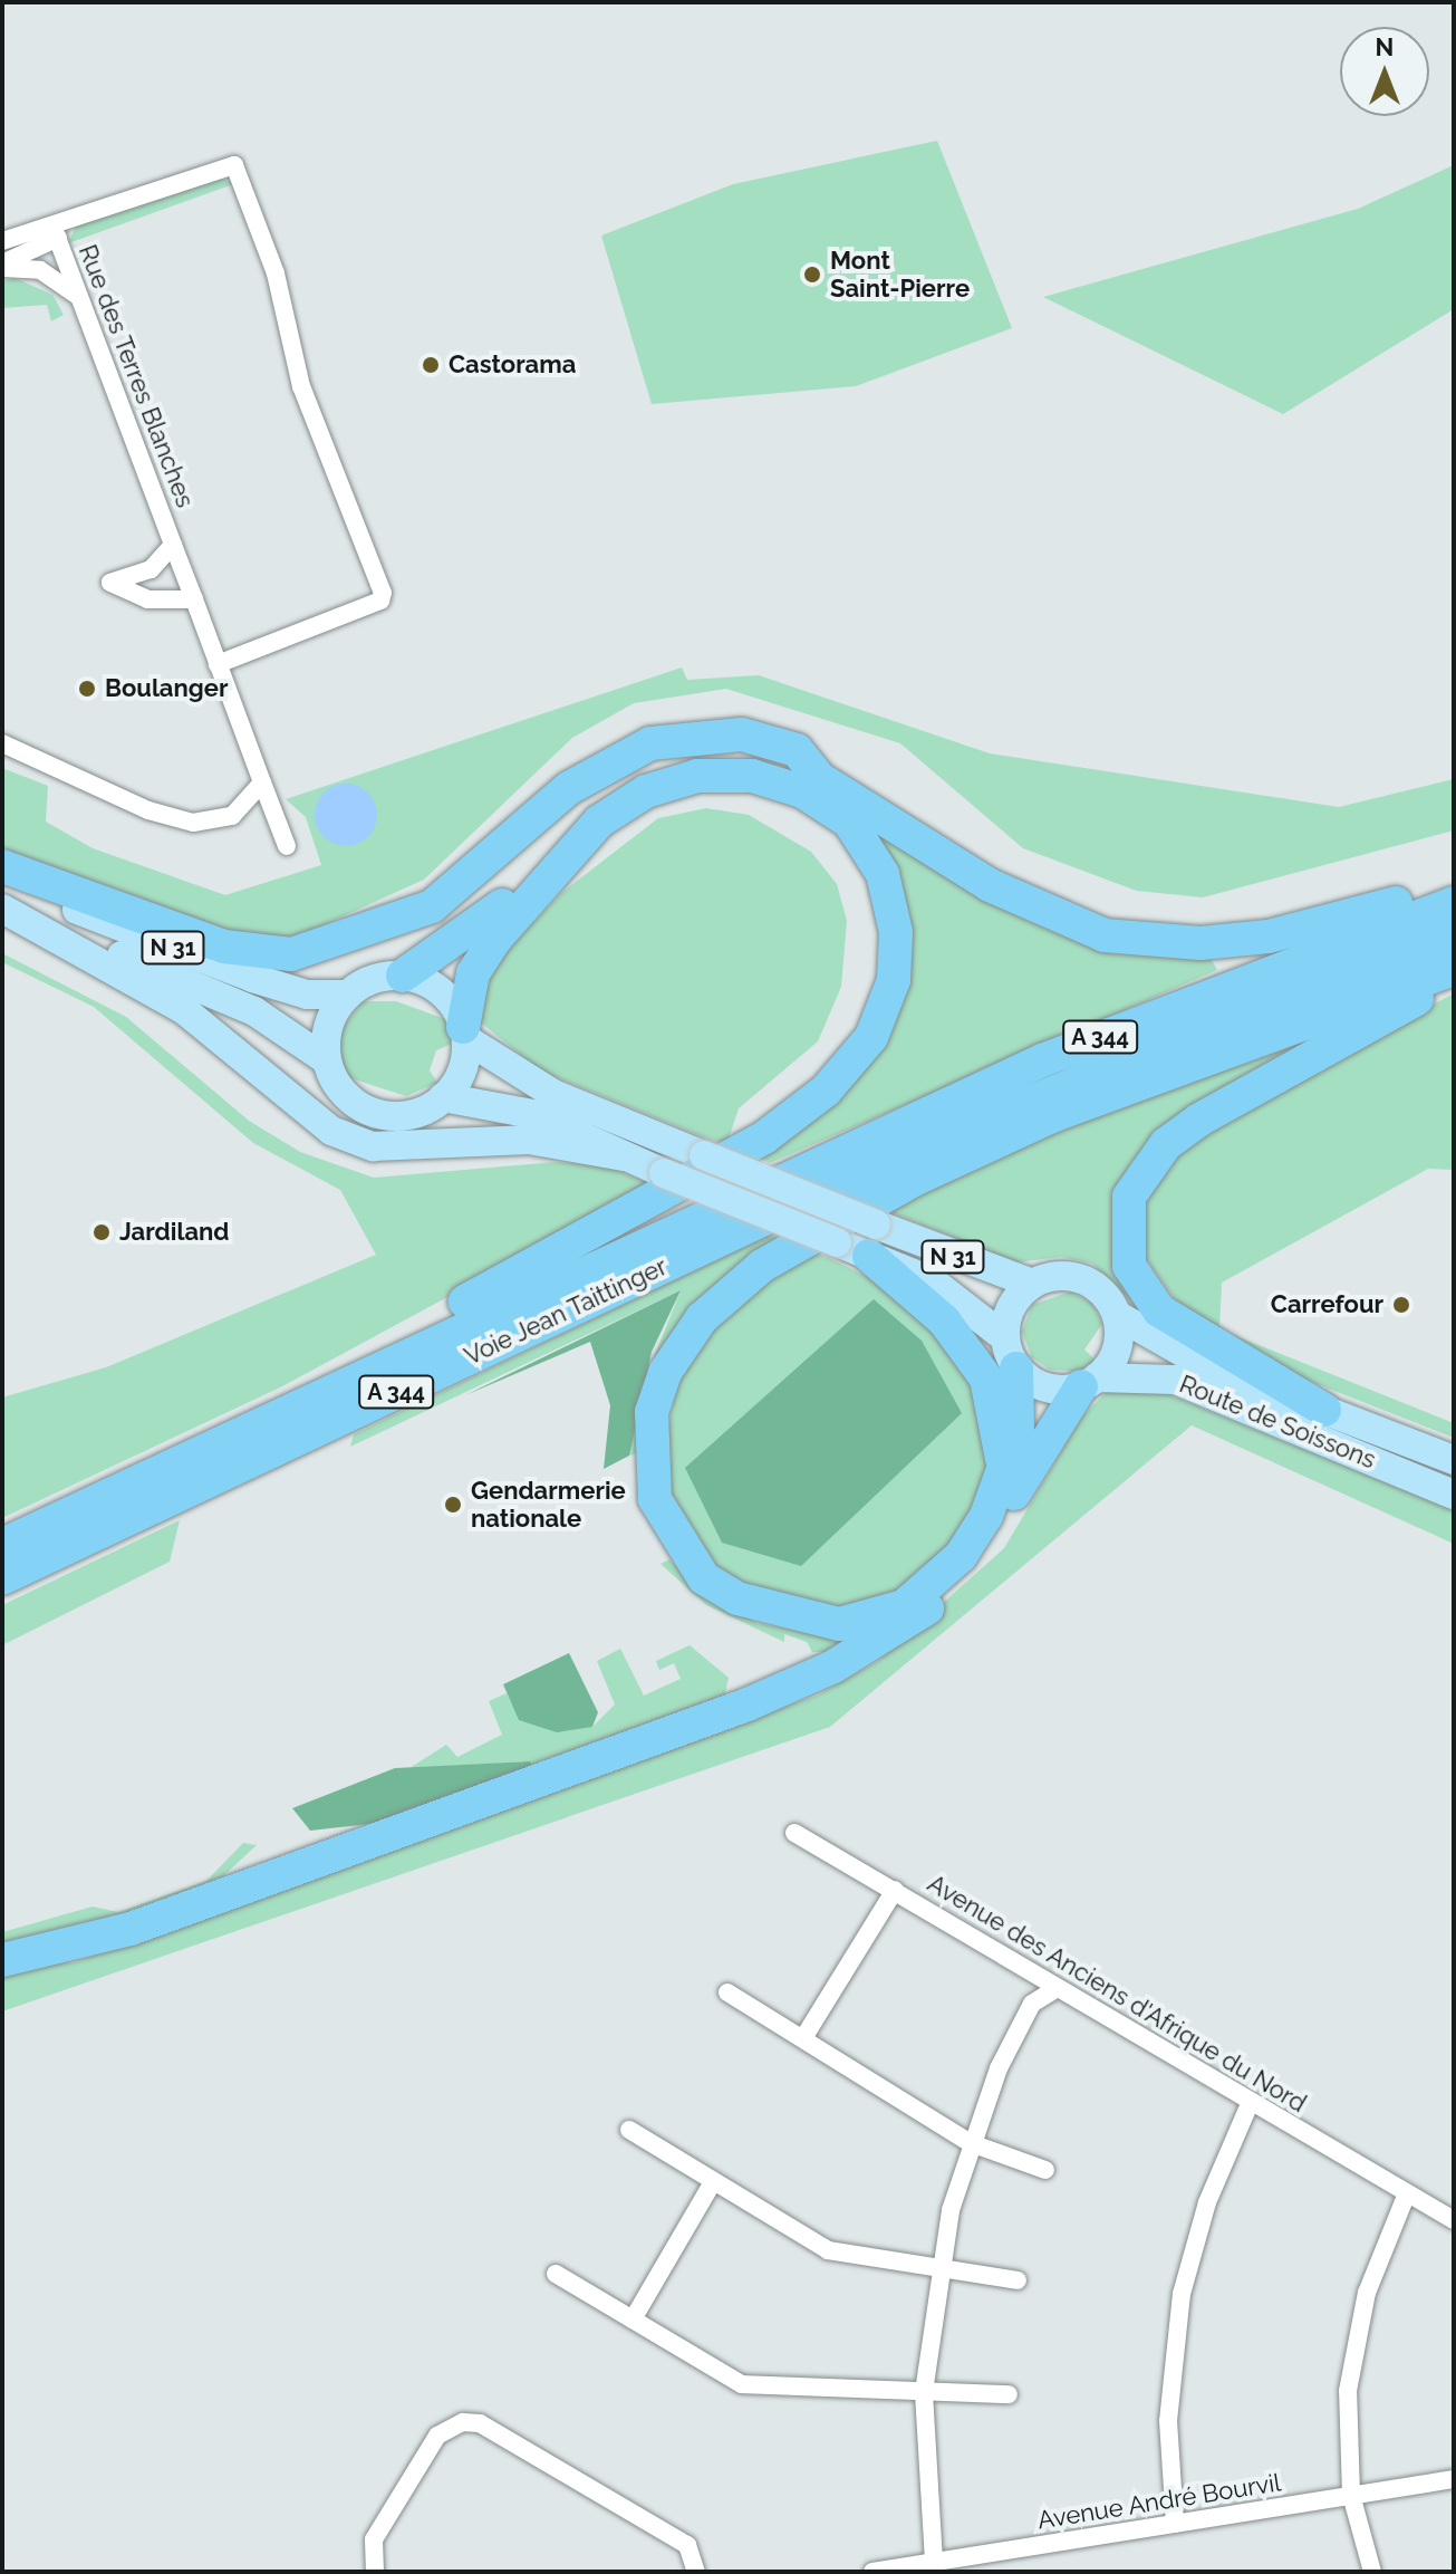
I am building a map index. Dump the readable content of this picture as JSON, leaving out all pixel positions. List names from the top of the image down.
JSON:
{
  "streets": {
    "highway": ["A 344", "Voie Jean Taittinger"],
    "main road": ["N 31", "Route de Soissons"],
    "street": ["Rue des Terres Blanches", "Avenue des Anciens d'Afrique du Nord", "Avenue André Bourvil"]
  },
  "crossings": [
    ["N 31", "Route de Soissons"]
  ],
  "places": [
    "Mont Saint-Pierre",
    "Castorama",
    "Boulanger",
    "Jardiland",
    "Carrefour",
    "Gendarmerie nationale"
  ],
  "north": "top"
}
